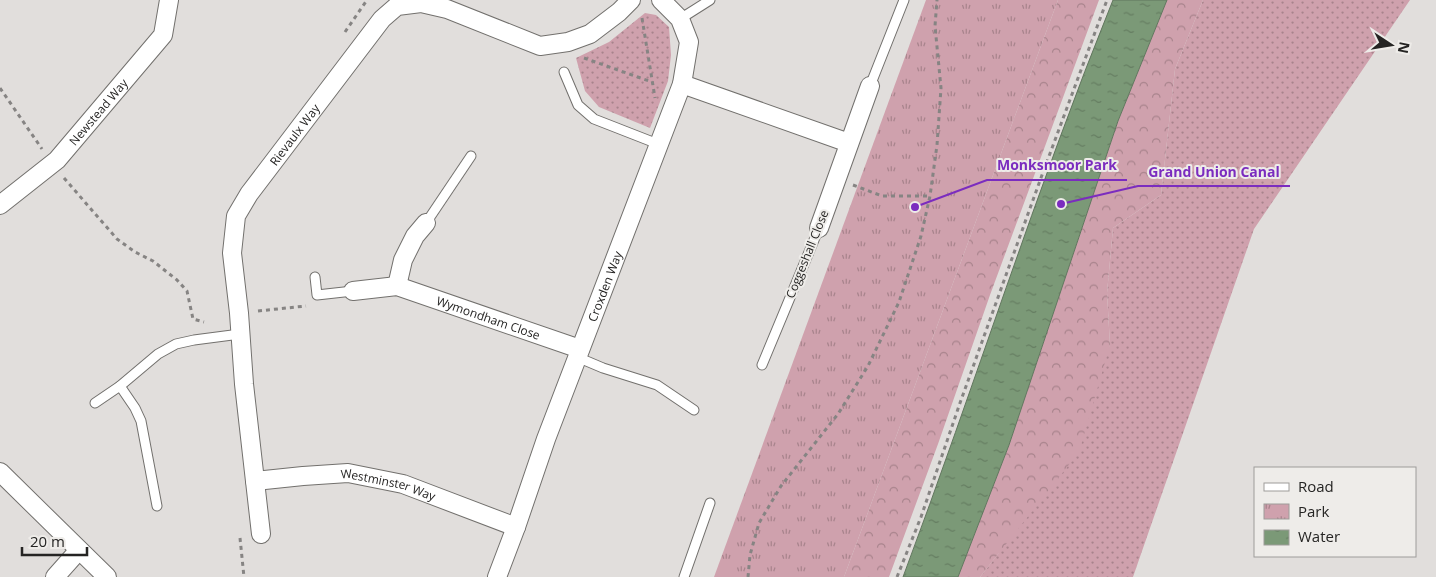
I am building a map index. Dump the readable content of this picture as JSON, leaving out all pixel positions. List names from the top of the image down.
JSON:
{
  "streets": {
    "street": [
      "Newstead Way",
      "Rievaulx Way",
      "Coggeshall Close",
      "Croxden Way",
      "Wymondham Close",
      "Westminster Way"
    ]
  },
  "crossings": [
    ["Rievaulx Way", "Westminster Way"],
    ["Croxden Way", "Wymondham Close"],
    ["Croxden Way", "Westminster Way"]
  ],
  "places": ["Grand Union Canal", "Monksmoor Park"],
  "legend": ["Road", "Park", "Water"],
  "scale_bar": "20 m",
  "north": "right"
}
